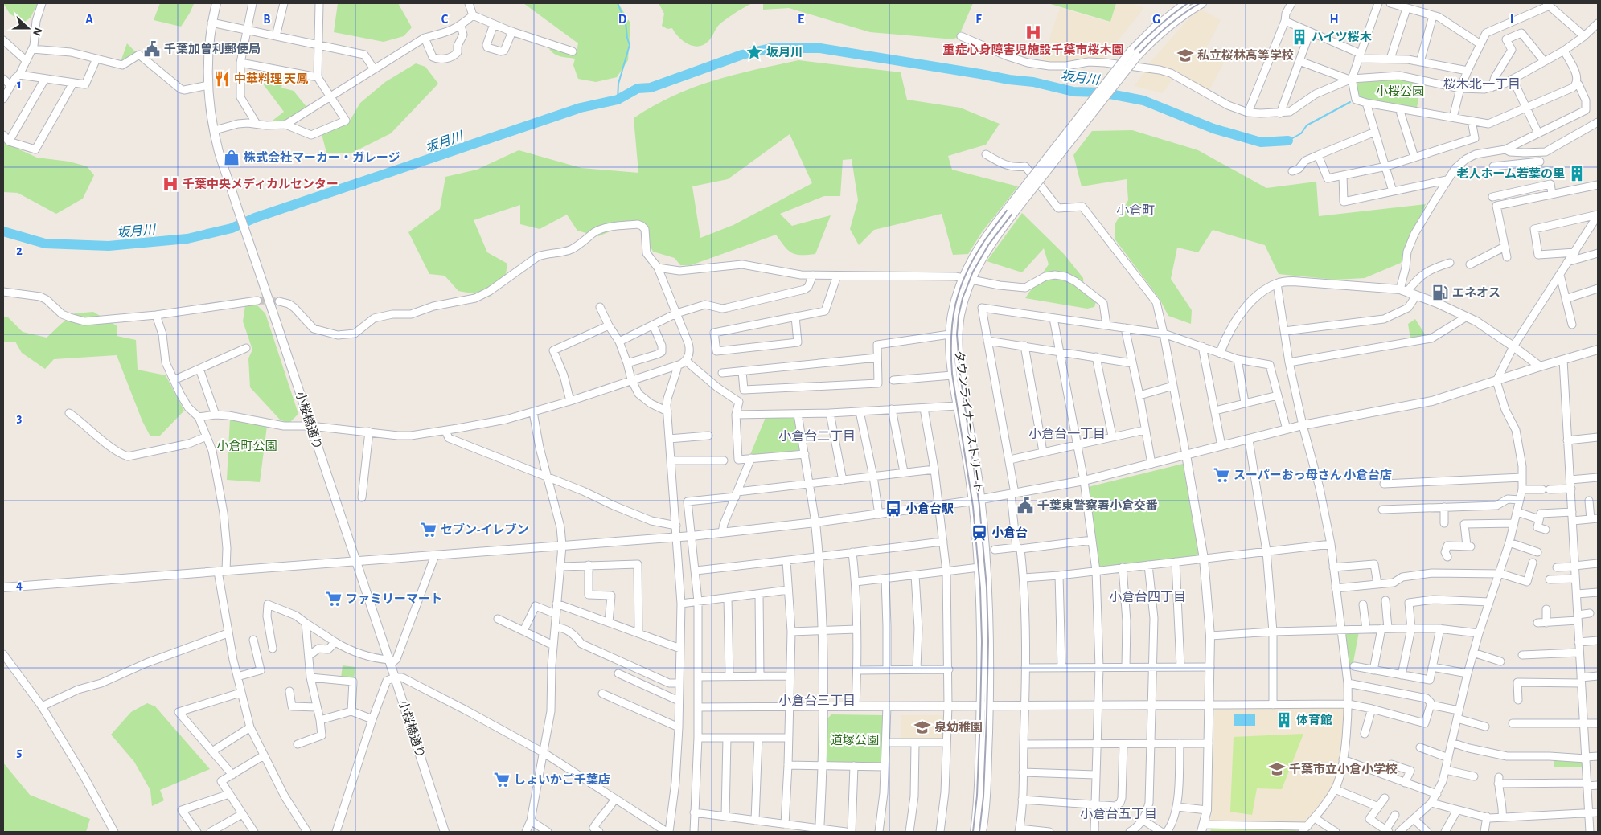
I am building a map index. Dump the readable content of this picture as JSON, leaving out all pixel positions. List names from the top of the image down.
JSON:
{
  "streets": {
    "street": ["小桜橋通り", "タウンライナーストリート"]
  },
  "districts": [
    "桜木北一丁目",
    "小倉町",
    "小倉台一丁目",
    "小倉台二丁目",
    "小倉台四丁目",
    "小倉台三丁目",
    "小倉台五丁目"
  ],
  "water": ["坂月川"],
  "parks": ["小桜公園", "小倉町公園", "道塚公園"],
  "places": {
    "hospital": ["重症心身障害児施設千葉市桜木園", "千葉中央メディカルセンター"],
    "building": ["ハイツ桜木", "老人ホーム若葉の里", "体育館"],
    "public building": ["千葉加曽利郵便局", "千葉東警察署小倉交番"],
    "place": ["坂月川"],
    "school or university": ["私立桜林高等学校", "泉幼稚園", "千葉市立小倉小学校"],
    "restaurant": ["中華料理 天鳳"],
    "shop": ["株式会社マーカー・ガレージ"],
    "fuel station": ["エネオス"],
    "supermarket": [
      "スーパーおっ母さん 小倉台店",
      "セブン-イレブン",
      "ファミリーマート",
      "しょいかご千葉店"
    ],
    "bus stop": ["小倉台駅"],
    "station": ["小倉台"]
  },
  "north": "right",
  "grid": {
    "columns": [
      "A",
      "B",
      "C",
      "D",
      "E",
      "F",
      "G",
      "H",
      "I"
    ],
    "rows": [
      "1",
      "2",
      "3",
      "4",
      "5"
    ]
  }
}
